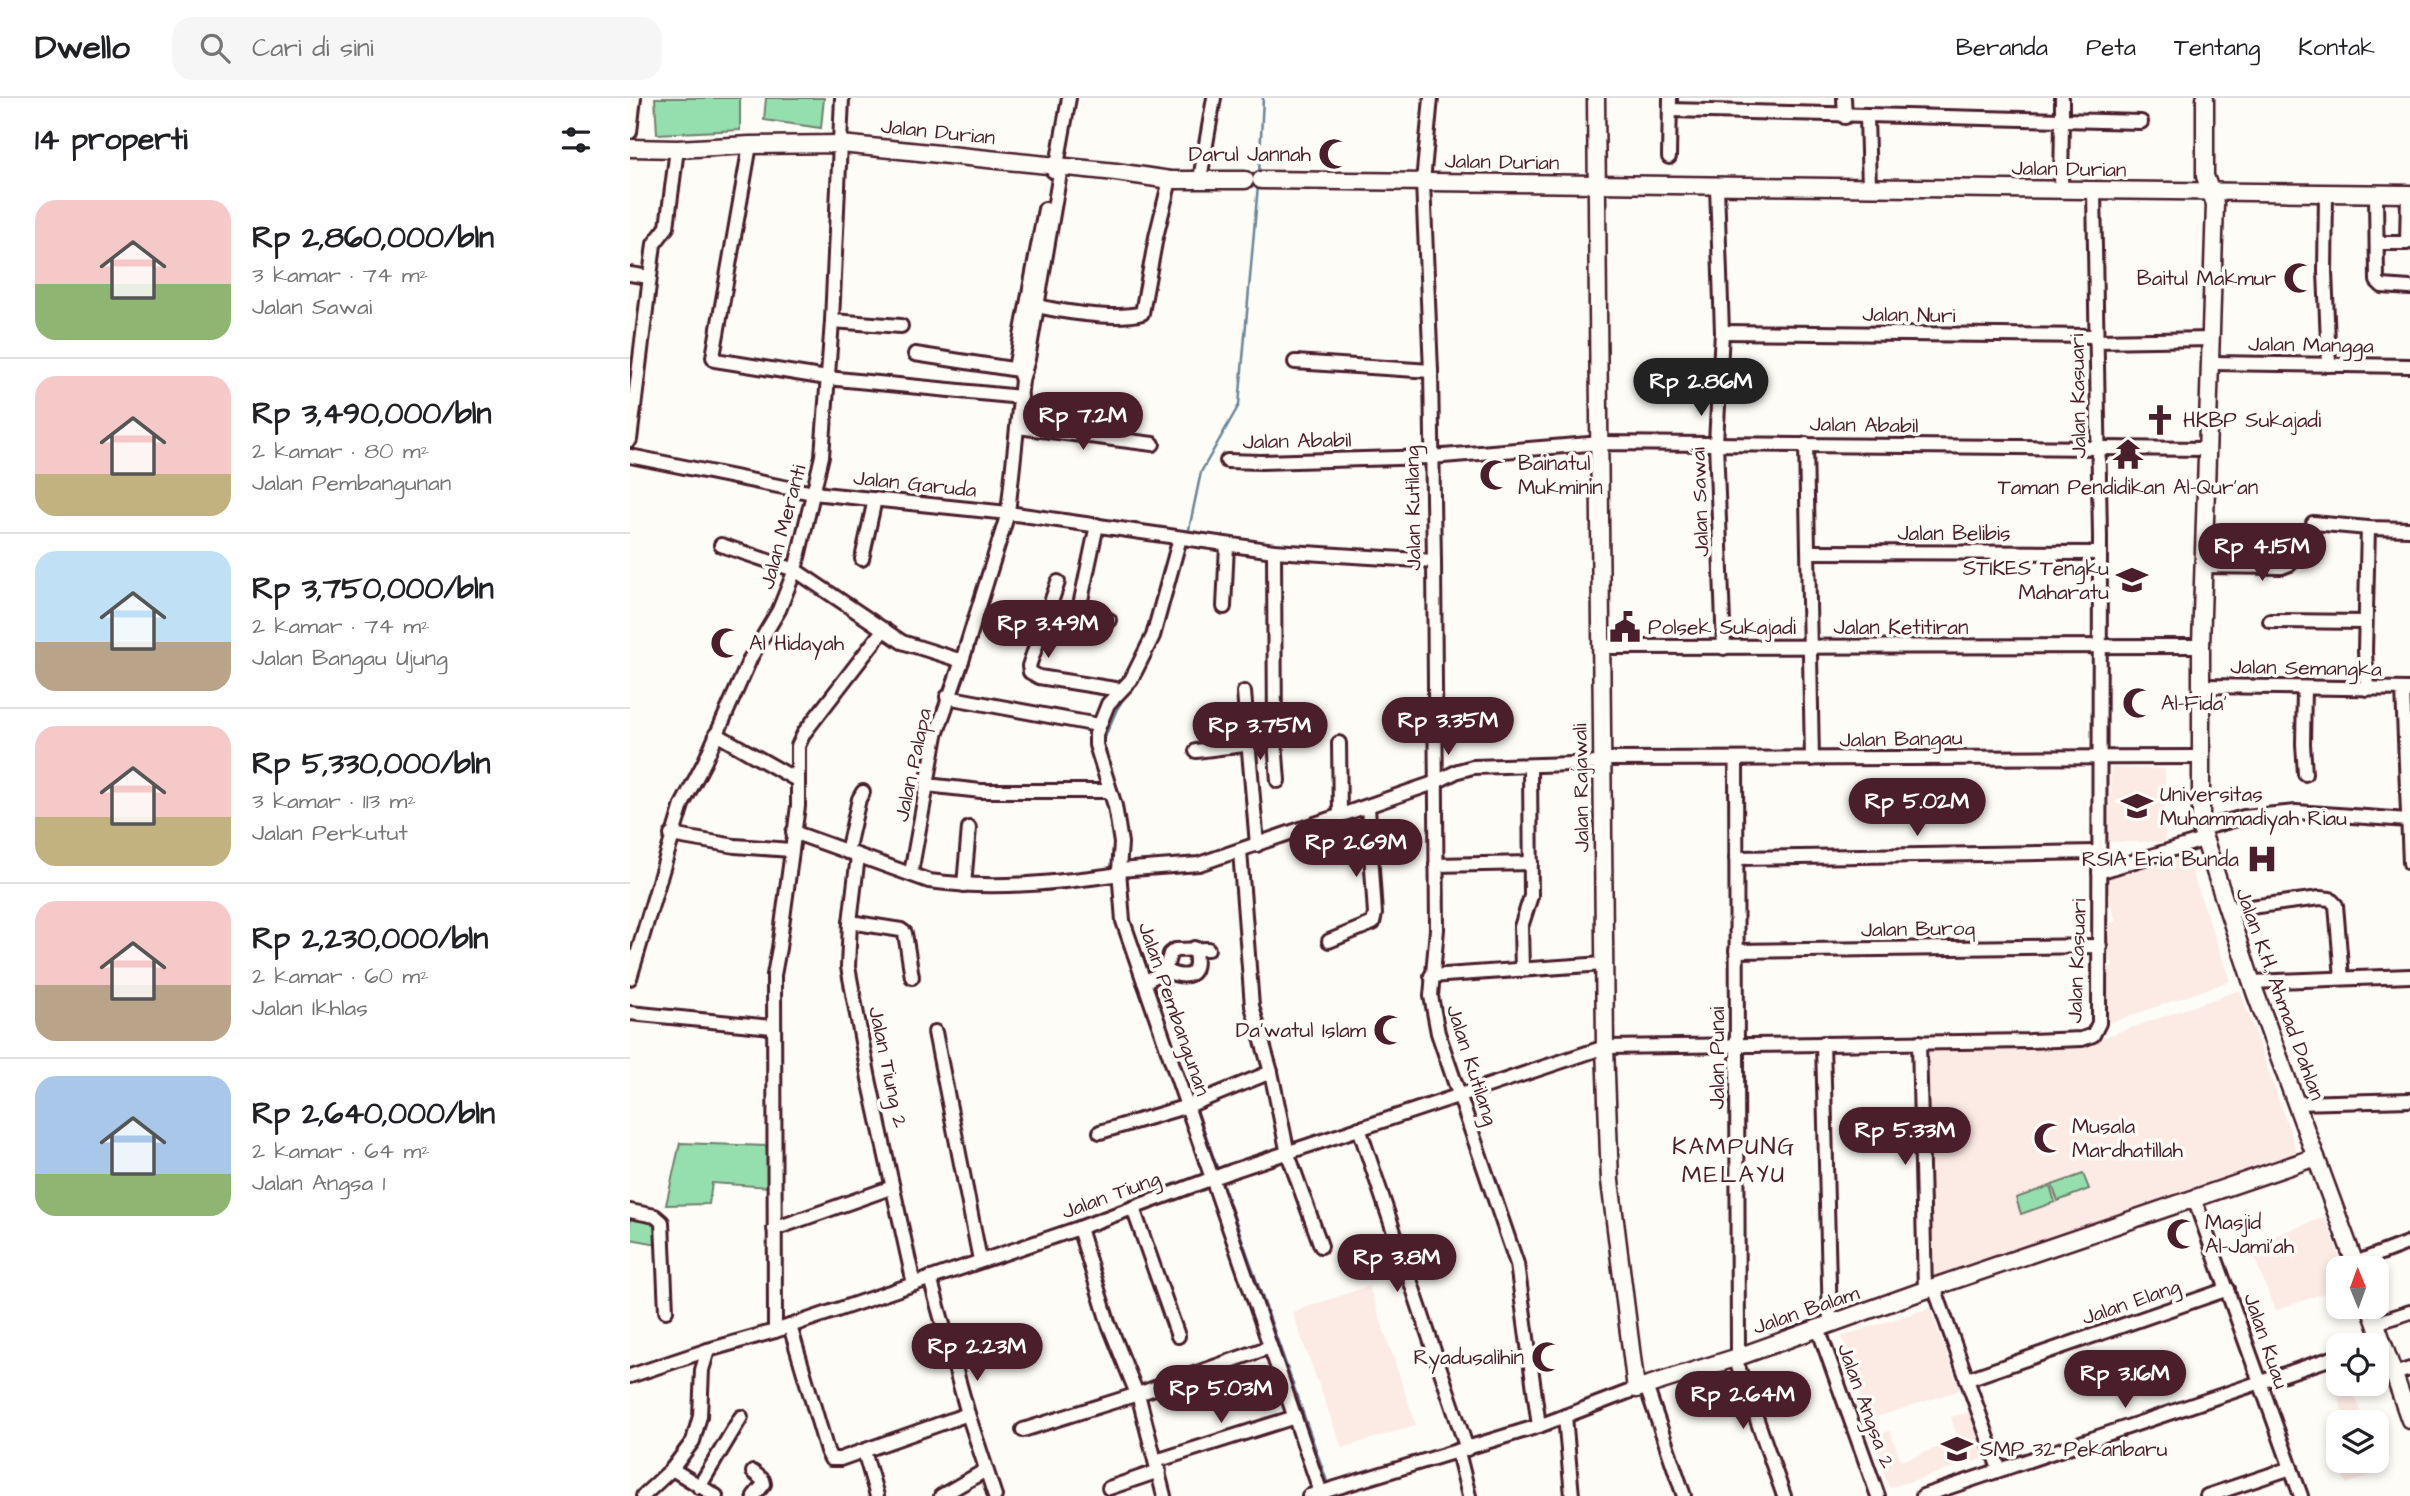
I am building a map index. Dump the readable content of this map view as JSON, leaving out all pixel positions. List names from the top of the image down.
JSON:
{
  "streets": {
    "main road": [
      "Jalan Durian",
      "Jalan Rajawali",
      "Jalan K.H. Ahmad Dahlan",
      "Jalan Balam"
    ],
    "street": [
      "Jalan Nuri",
      "Jalan Mangga",
      "Jalan Kasuari",
      "Jalan Ababil",
      "Jalan Garuda",
      "Jalan Sawai",
      "Jalan Kutilang",
      "Jalan Meranti",
      "Jalan Belibis",
      "Jalan Ketitiran",
      "Jalan Semangka",
      "Jalan Bangau",
      "Jalan Palapa",
      "Jalan Buroq",
      "Jalan Pembangunan",
      "Jalan Punai",
      "Jalan Tiung 2",
      "Jalan Tiung",
      "Jalan Elang",
      "Jalan Kuau",
      "Jalan Angsa 2"
    ]
  },
  "crossings": [
    ["Jalan Durian", "Jalan Kasuari"],
    ["Jalan Durian", "Jalan Sawai"],
    ["Jalan Durian", "Jalan Kutilang"],
    ["Jalan Durian", "Jalan Meranti"],
    ["Jalan Durian", "Jalan Palapa"],
    ["Jalan Durian", "Jalan Rajawali"],
    ["Jalan Durian", "Jalan K.H. Ahmad Dahlan"],
    ["Jalan Nuri", "Jalan Kasuari"],
    ["Jalan Nuri", "Jalan Sawai"],
    ["Jalan Nuri", "Jalan K.H. Ahmad Dahlan"],
    ["Jalan Mangga", "Jalan K.H. Ahmad Dahlan"],
    ["Jalan Kasuari", "Jalan Ababil"],
    ["Jalan Kasuari", "Jalan Belibis"],
    ["Jalan Kasuari", "Jalan Ketitiran"],
    ["Jalan Kasuari", "Jalan Bangau"],
    ["Jalan Kasuari", "Jalan Rajawali"],
    ["Jalan Kasuari", "Jalan Buroq"],
    ["Jalan Kasuari", "Jalan Punai"],
    ["Jalan Kasuari", "Jalan Tiung"],
    ["Jalan Kasuari", "Jalan Angsa 2"],
    ["Jalan Ababil", "Jalan Sawai"],
    ["Jalan Ababil", "Jalan Kutilang"],
    ["Jalan Ababil", "Jalan Rajawali"],
    ["Jalan Ababil", "Jalan K.H. Ahmad Dahlan"],
    ["Jalan Garuda", "Jalan Kutilang"],
    ["Jalan Garuda", "Jalan Meranti"],
    ["Jalan Garuda", "Jalan Palapa"],
    ["Jalan Sawai", "Jalan Ketitiran"],
    ["Jalan Kutilang", "Jalan Bangau"],
    ["Jalan Kutilang", "Jalan Tiung"],
    ["Jalan Kutilang", "Jalan Balam"],
    ["Jalan Ketitiran", "Jalan Rajawali"],
    ["Jalan Ketitiran", "Jalan K.H. Ahmad Dahlan"],
    ["Jalan Semangka", "Jalan K.H. Ahmad Dahlan"],
    ["Jalan Bangau", "Jalan Palapa"],
    ["Jalan Bangau", "Jalan Rajawali"],
    ["Jalan Bangau", "Jalan K.H. Ahmad Dahlan"],
    ["Jalan Bangau", "Jalan Pembangunan"],
    ["Jalan Bangau", "Jalan Punai"],
    ["Jalan Bangau", "Jalan Tiung 2"],
    ["Jalan Rajawali", "Jalan Tiung"],
    ["Jalan Rajawali", "Jalan Balam"],
    ["Jalan Buroq", "Jalan Punai"],
    ["Jalan K.H. Ahmad Dahlan", "Jalan Balam"],
    ["Jalan Pembangunan", "Jalan Tiung"],
    ["Jalan Pembangunan", "Jalan Balam"],
    ["Jalan Punai", "Jalan Balam"],
    ["Jalan Tiung 2", "Jalan Tiung"],
    ["Jalan Elang", "Jalan Kuau"],
    ["Jalan Balam", "Jalan Kuau"],
    ["Jalan Balam", "Jalan Angsa 2"]
  ],
  "districts": ["KAMPUNG MELAYU"],
  "places": {
    "mosque": [
      "Darul Jannah",
      "Baitul Makmur",
      "Bainatul Mukminin",
      "Al Hidayah",
      "Al-Fida'",
      "Da'watul Islam",
      "Musala Mardhatillah",
      "Masjid Al-Jami'ah",
      "Ryadusalihin"
    ],
    "church": ["HKBP Sukajadi"],
    "temple": ["Taman Pendidikan Al-Qur'an"],
    "school or university": ["STIKES Tengku Maharatu", "Universitas Muhammadiyah Riau", "SMP 32 Pekanbaru"],
    "public building": ["Polsek Sukajadi"],
    "hospital": ["RSIA Eria Bunda"]
  },
  "north": "top",
  "page": {
    "header": "Dwello",
    "search": "Cari di sini",
    "nav": [
      "Beranda",
      "Peta",
      "Tentang",
      "Kontak"
    ],
    "heading": "14 properti",
    "list": [
      {
        "name": "Rp 2,860,000/bln",
        "note": "3 kamar · 74 m² · Jalan Sawai"
      },
      {
        "name": "Rp 3,490,000/bln",
        "note": "2 kamar · 80 m² · Jalan Pembangunan"
      },
      {
        "name": "Rp 3,750,000/bln",
        "note": "2 kamar · 74 m² · Jalan Bangau Ujung"
      },
      {
        "name": "Rp 5,330,000/bln",
        "note": "3 kamar · 113 m² · Jalan Perkutut"
      },
      {
        "name": "Rp 2,230,000/bln",
        "note": "2 kamar · 60 m² · Jalan Ikhlas"
      },
      {
        "name": "Rp 2,640,000/bln",
        "note": "2 kamar · 64 m² · Jalan Angsa 1"
      }
    ],
    "price": [
      "Rp 2.86M",
      "Rp 7.2M",
      "Rp 4.15M",
      "Rp 3.49M",
      "Rp 3.35M",
      "Rp 3.75M",
      "Rp 5.02M",
      "Rp 2.69M",
      "Rp 5.33M",
      "Rp 3.8M",
      "Rp 2.23M",
      "Rp 3.16M",
      "Rp 5.03M",
      "Rp 2.64M"
    ]
  }
}
